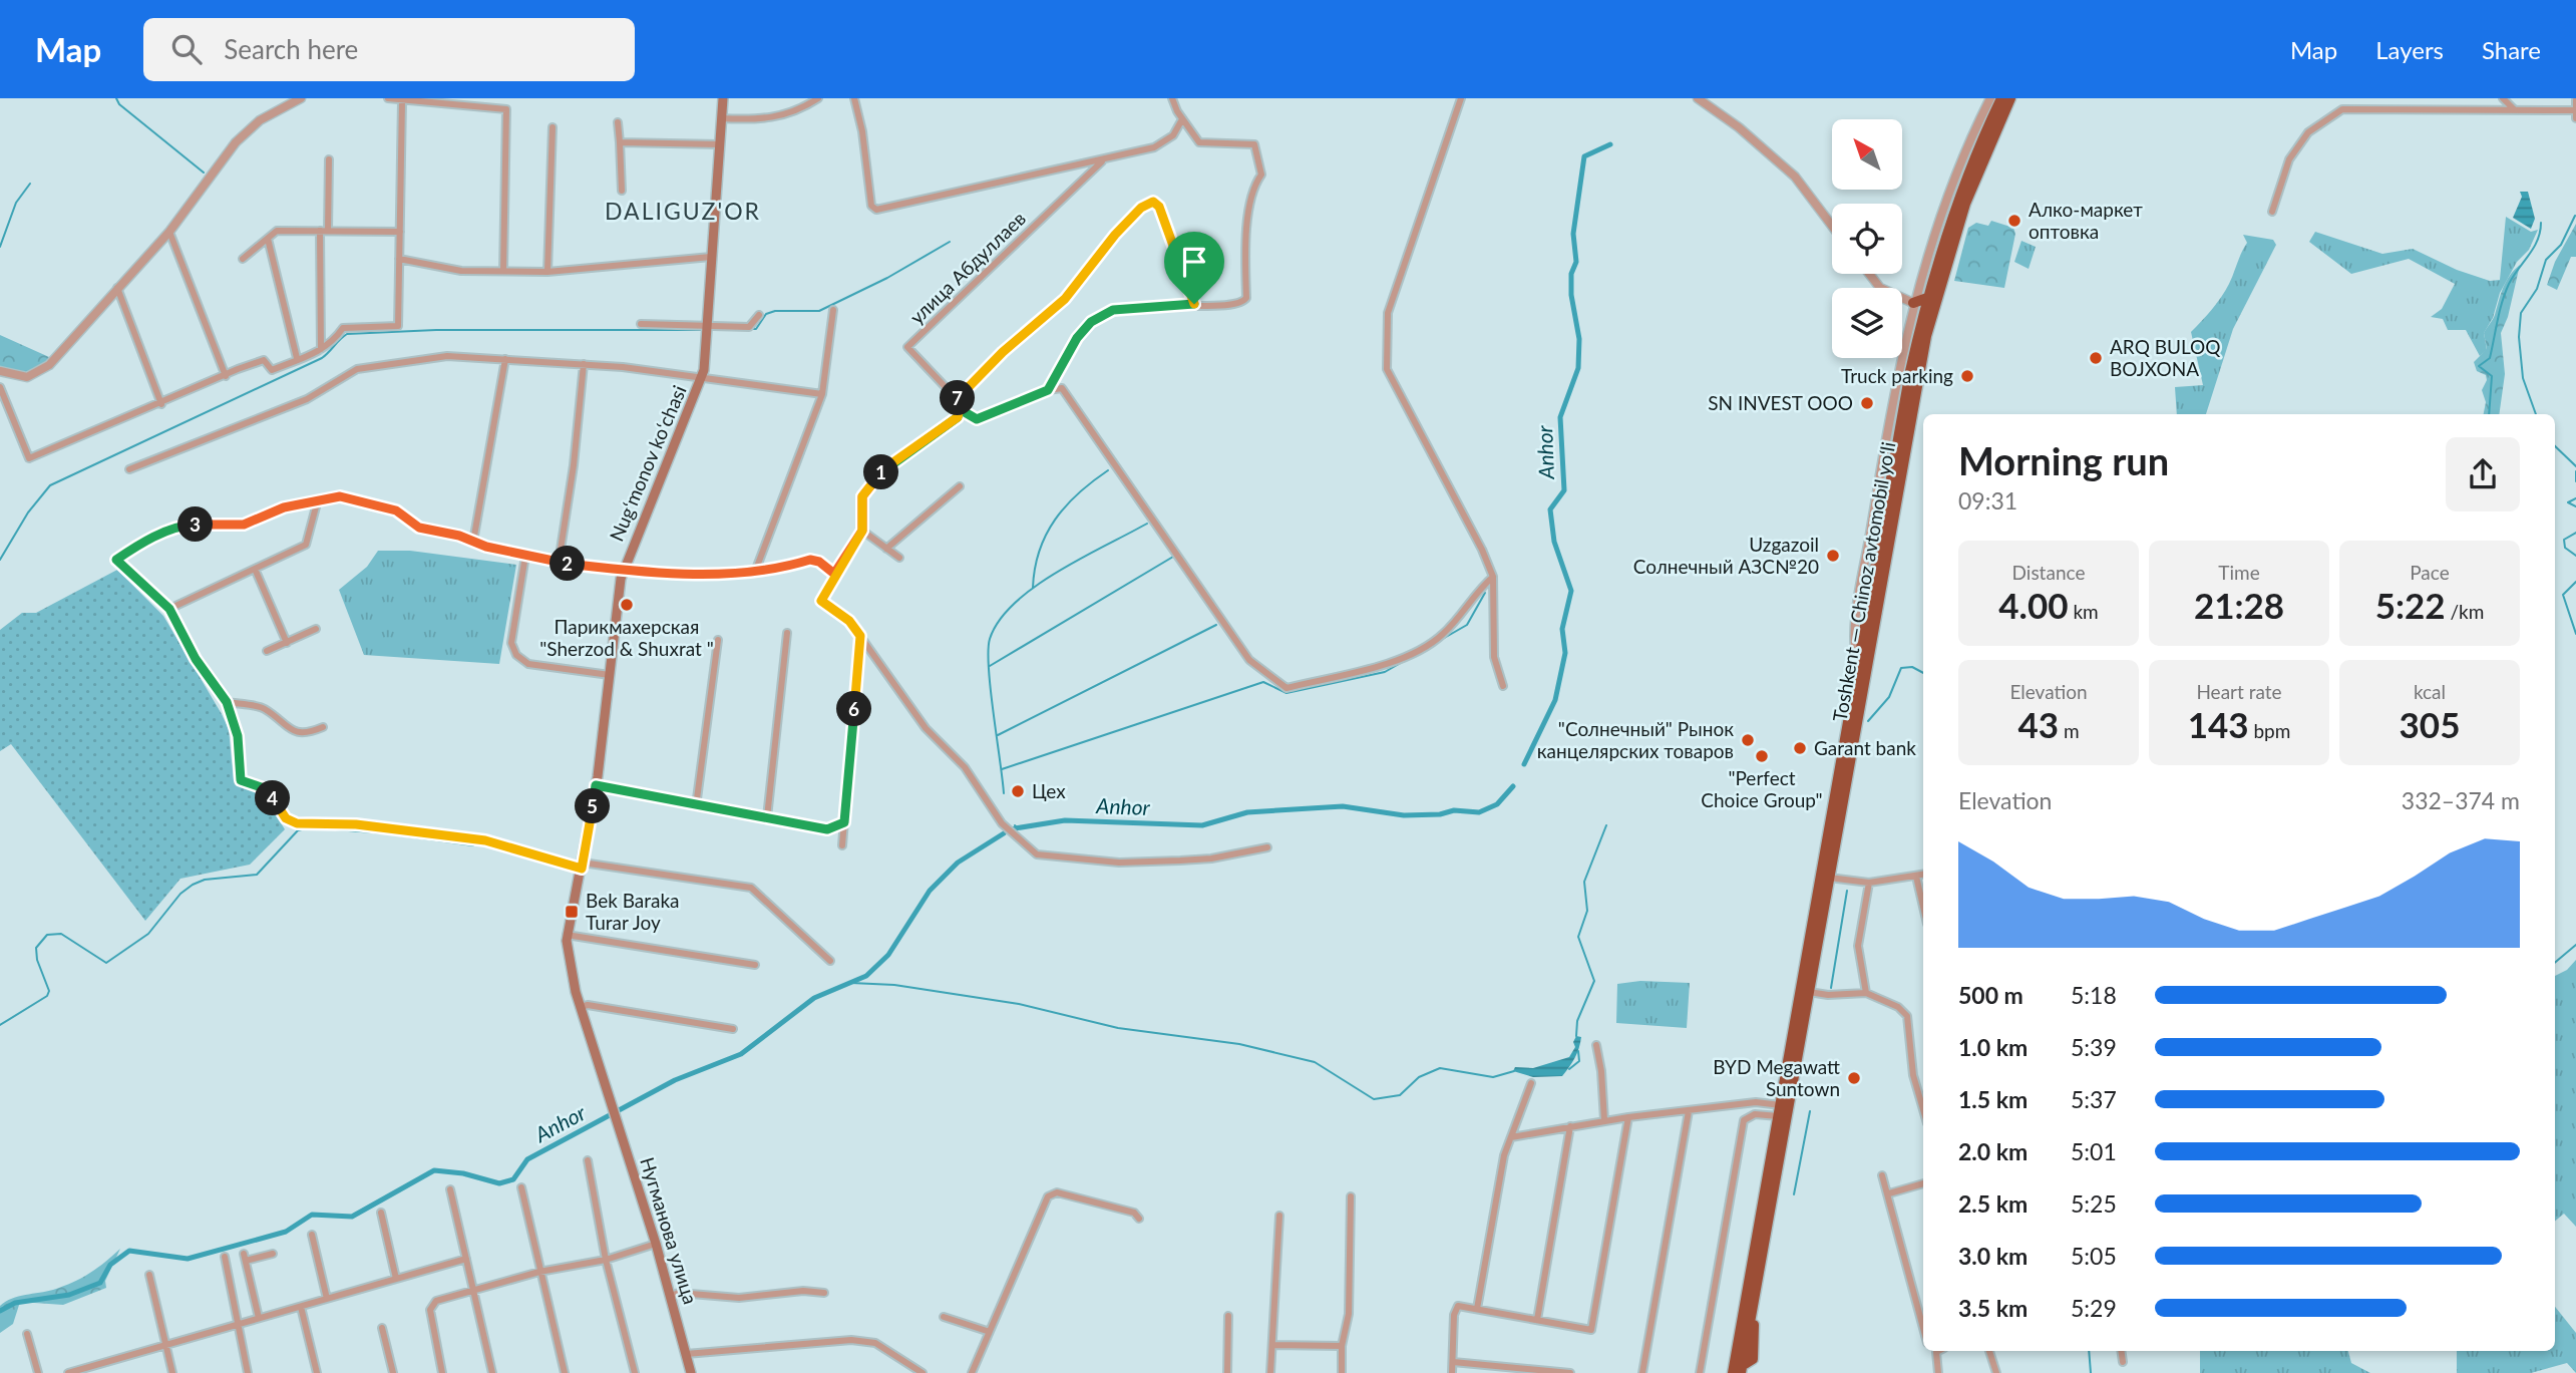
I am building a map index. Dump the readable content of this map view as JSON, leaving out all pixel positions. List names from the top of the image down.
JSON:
{
  "streets": {
    "highway": ["Toshkent — Chinoz avtomobil yoʻli"],
    "main road": ["Nugʻmonov koʻchasi", "Нугманова улица"],
    "street": ["улица Абдуллаев"]
  },
  "crossings": [
    ["Nugʻmonov koʻchasi", "Нугманова улица"]
  ],
  "districts": ["DALIGUZ'OR"],
  "water": ["Anhor"],
  "places": {
    "other": [
      "Алко-маркет оптовка",
      "ARQ BULOQ BOJXONA",
      "Truck parking",
      "SN INVEST ООО",
      "Uzgazoil Солнечный АЗС№20",
      "Парикмахерская \"Sherzod & Shuxrat \"",
      "\"Солнечный\" Рынок канцелярских товаров",
      "Garant bank",
      "\"Perfect Choice Group\"",
      "Цех",
      "BYD Megawatt Suntown"
    ],
    "transit": ["Bek Baraka Turar Joy"]
  },
  "north": "top left",
  "page": {
    "header": "Map",
    "search": "Search here",
    "nav": ["Map", "Layers", "Share"],
    "pins": [
      "7",
      "1",
      "3",
      "2",
      "6",
      "4",
      "5"
    ],
    "heading": ["Morning run", "09:31"],
    "stats": [
      ["Distance", "4.00 km"],
      ["Time", "21:28"],
      ["Pace", "5:22 /km"],
      ["Elevation", "43 m"],
      ["Heart rate", "143 bpm"],
      ["kcal", "305"]
    ],
    "chart": ["Elevation", "332–374 m"],
    "list": [
      {
        "name": "500 m",
        "note": "5:18"
      },
      {
        "name": "1.0 km",
        "note": "5:39"
      },
      {
        "name": "1.5 km",
        "note": "5:37"
      },
      {
        "name": "2.0 km",
        "note": "5:01"
      },
      {
        "name": "2.5 km",
        "note": "5:25"
      },
      {
        "name": "3.0 km",
        "note": "5:05"
      },
      {
        "name": "3.5 km",
        "note": "5:29"
      }
    ]
  }
}
